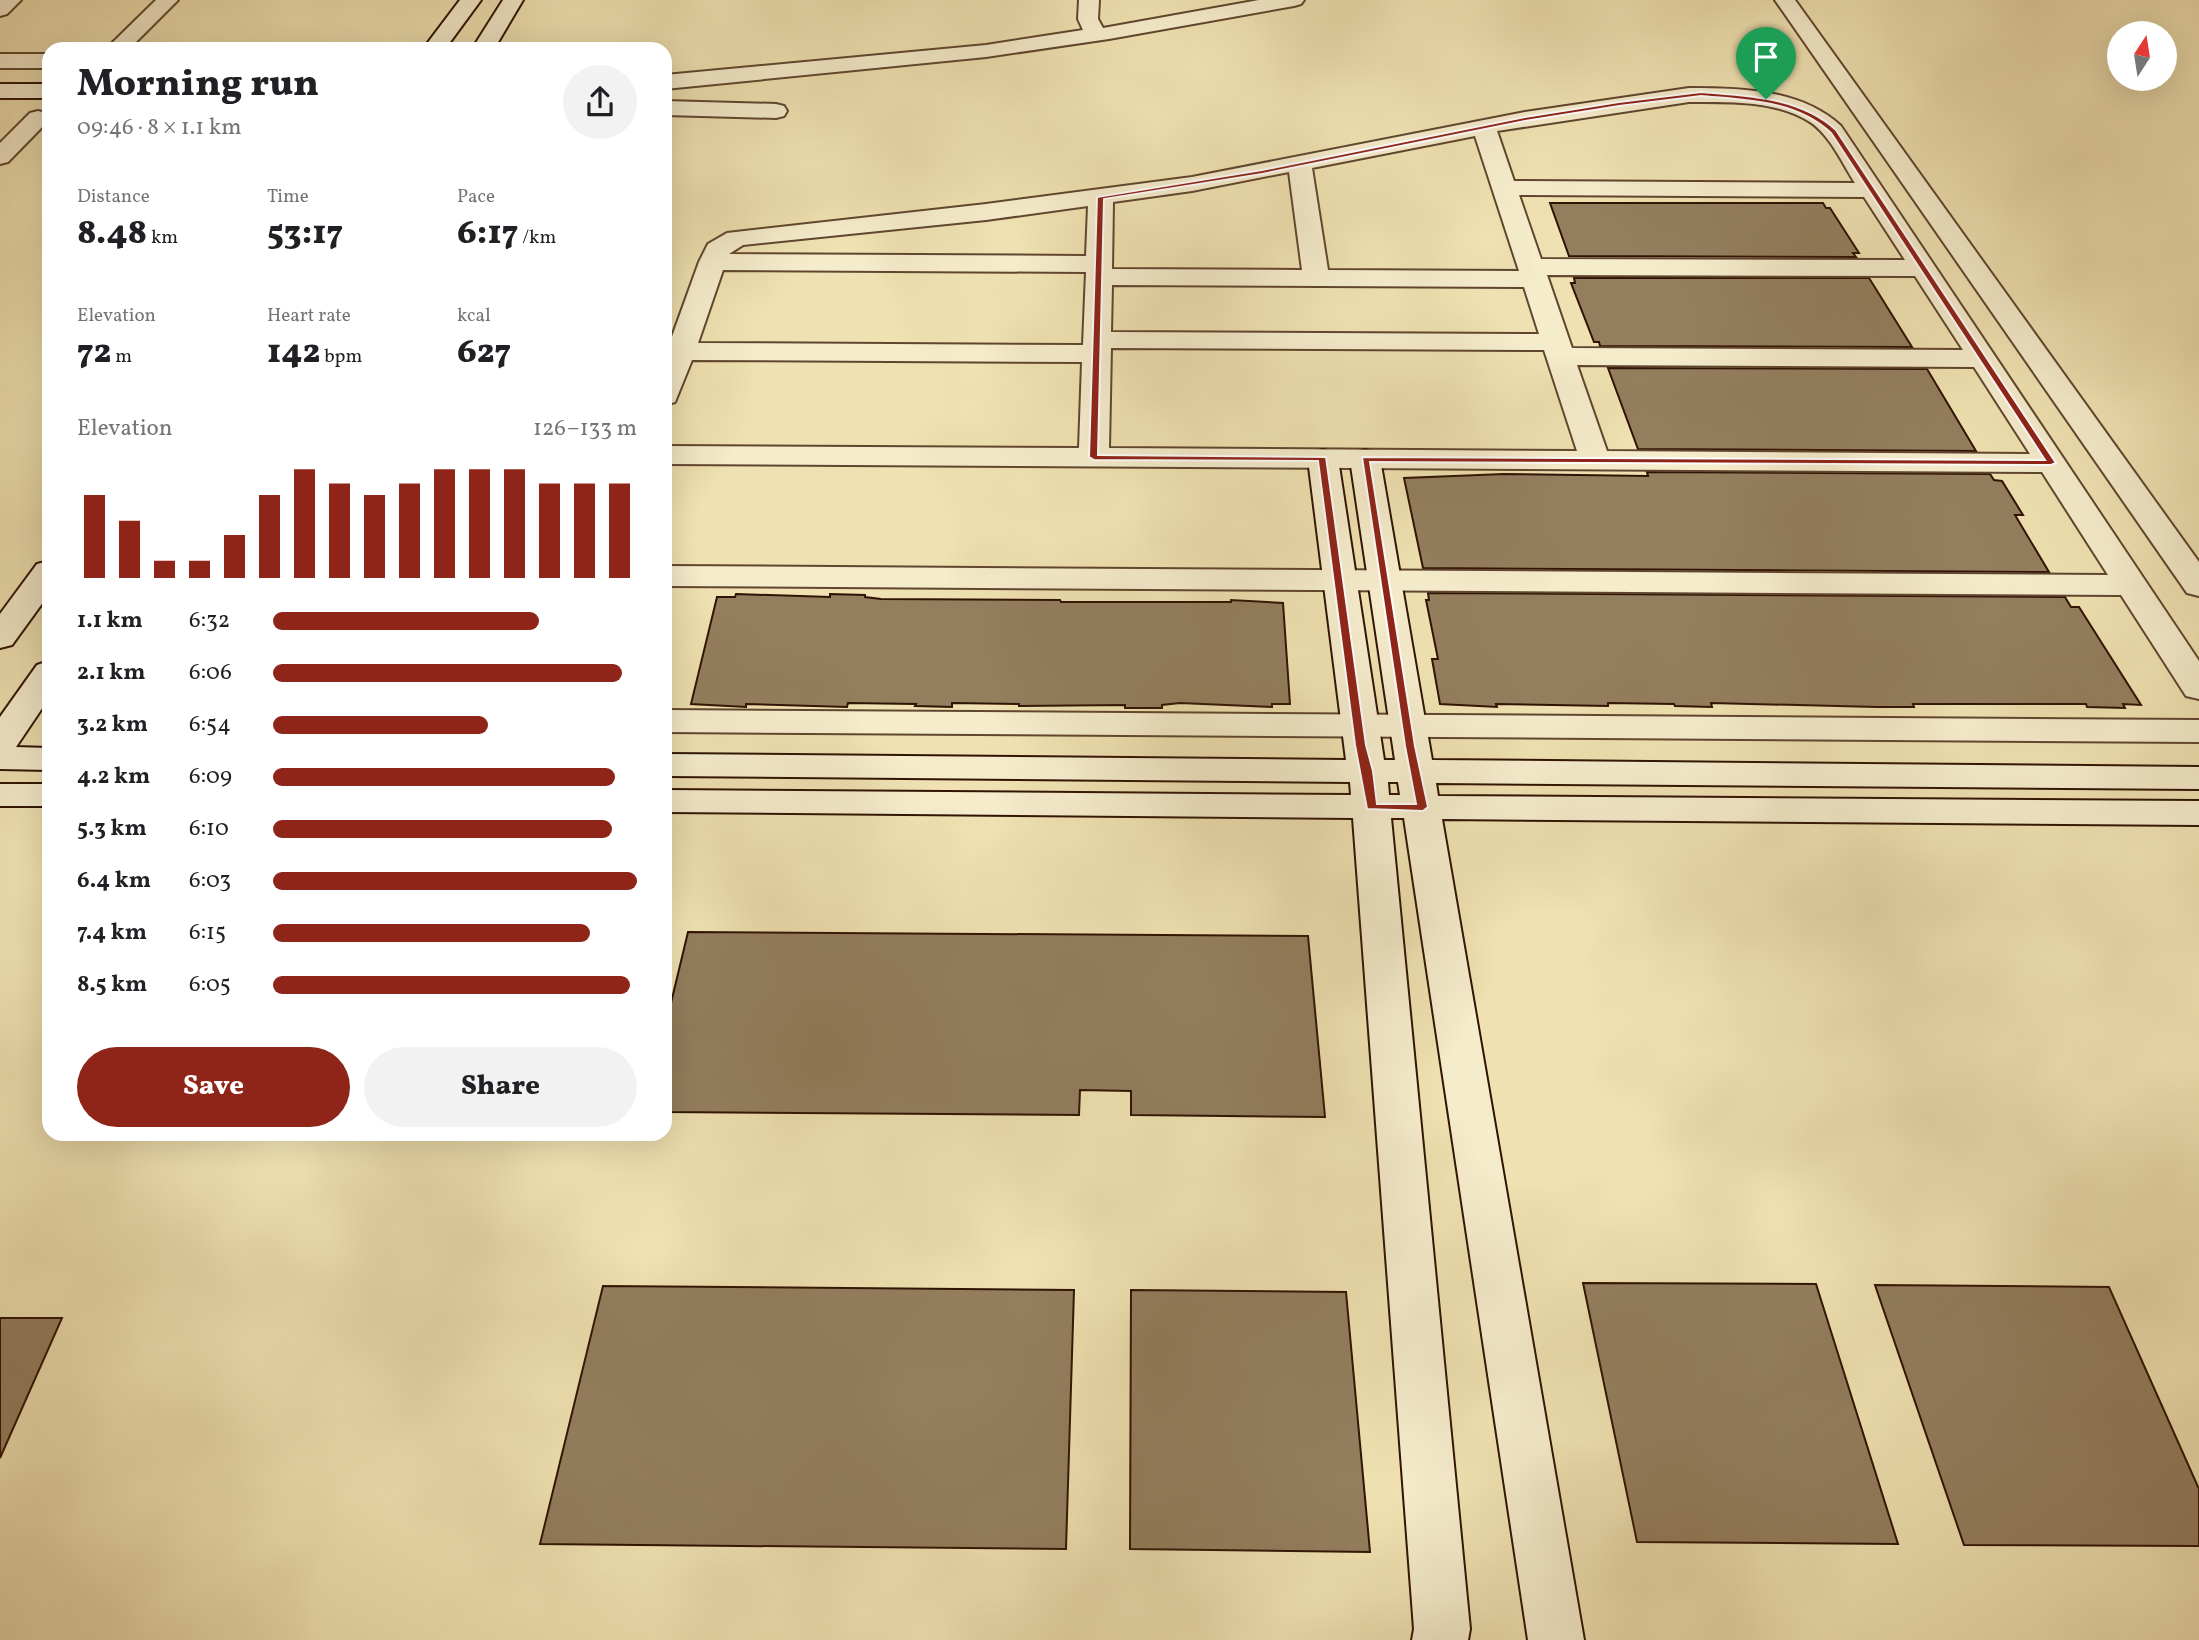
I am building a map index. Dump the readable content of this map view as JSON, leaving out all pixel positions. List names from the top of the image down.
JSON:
{
  "north": "top",
  "page": {
    "heading": ["Morning run", "09:46 · 8 × 1.1 km"],
    "stats": [
      ["Distance", "8.48 km"],
      ["Time", "53:17"],
      ["Pace", "6:17 /km"],
      ["Elevation", "72 m"],
      ["Heart rate", "142 bpm"],
      ["kcal", "627"]
    ],
    "chart": ["Elevation", "126–133 m"],
    "list": [
      {
        "name": "1.1 km",
        "note": "6:32"
      },
      {
        "name": "2.1 km",
        "note": "6:06"
      },
      {
        "name": "3.2 km",
        "note": "6:54"
      },
      {
        "name": "4.2 km",
        "note": "6:09"
      },
      {
        "name": "5.3 km",
        "note": "6:10"
      },
      {
        "name": "6.4 km",
        "note": "6:03"
      },
      {
        "name": "7.4 km",
        "note": "6:15"
      },
      {
        "name": "8.5 km",
        "note": "6:05"
      }
    ],
    "buttons": ["Save", "Share"]
  }
}
